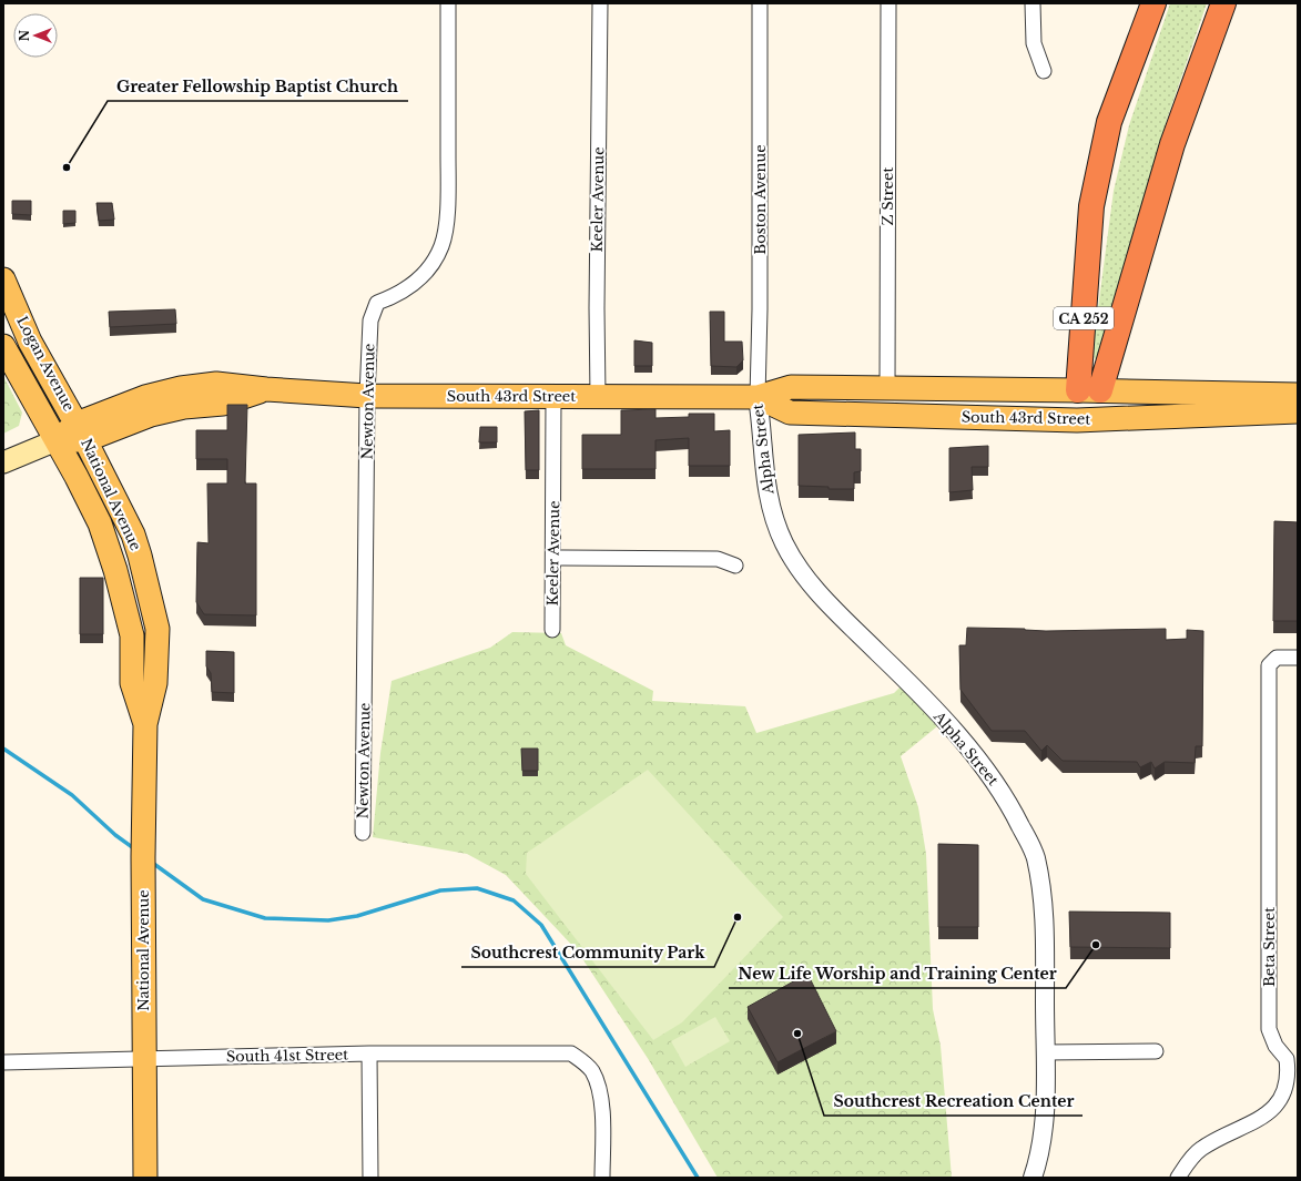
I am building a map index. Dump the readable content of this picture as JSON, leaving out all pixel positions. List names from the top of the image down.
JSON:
{
  "streets": {
    "highway": ["CA 252"],
    "main road": ["Logan Avenue", "South 43rd Street", "National Avenue"],
    "street": [
      "Z Street",
      "Keeler Avenue",
      "Boston Avenue",
      "Newton Avenue",
      "Alpha Street",
      "Beta Street",
      "South 41st Street"
    ]
  },
  "crossings": [
    ["Z Street", "South 43rd Street"],
    ["Keeler Avenue", "South 43rd Street"],
    ["Boston Avenue", "South 43rd Street"],
    ["Boston Avenue", "Alpha Street"],
    ["CA 252", "South 43rd Street"],
    ["Logan Avenue", "South 43rd Street"],
    ["Logan Avenue", "National Avenue"],
    ["South 43rd Street", "Newton Avenue"],
    ["South 43rd Street", "Alpha Street"],
    ["South 43rd Street", "National Avenue"],
    ["National Avenue", "South 41st Street"]
  ],
  "places": [
    "Greater Fellowship Baptist Church",
    "Southcrest Community Park",
    "New Life Worship and Training Center",
    "Southcrest Recreation Center"
  ],
  "north": "left"
}
